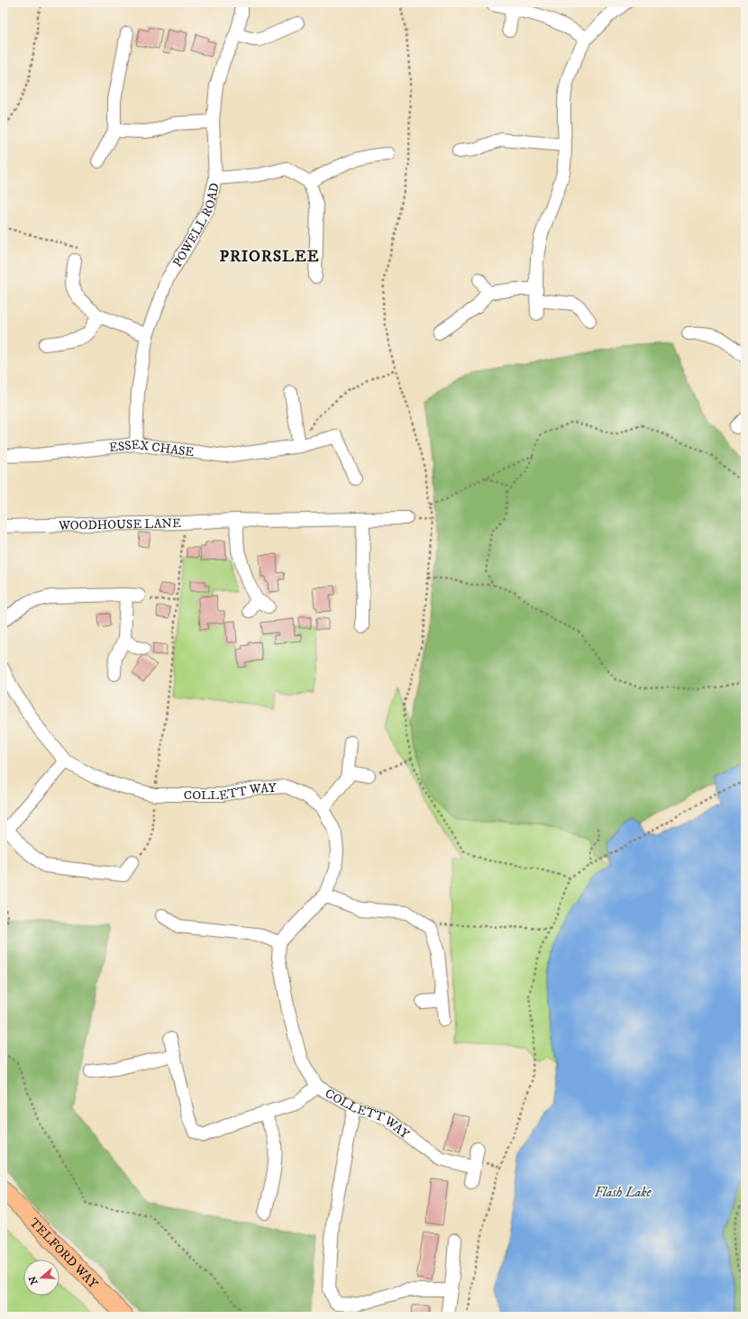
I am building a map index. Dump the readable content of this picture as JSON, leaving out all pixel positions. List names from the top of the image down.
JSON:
{
  "streets": {
    "main road": ["TELFORD WAY"],
    "street": [
      "POWELL ROAD",
      "ESSEX CHASE",
      "WOODHOUSE LANE",
      "COLLETT WAY"
    ]
  },
  "crossings": [
    ["POWELL ROAD", "ESSEX CHASE"]
  ],
  "districts": ["PRIORSLEE"],
  "water": ["Flash Lake"],
  "north": "left"
}
